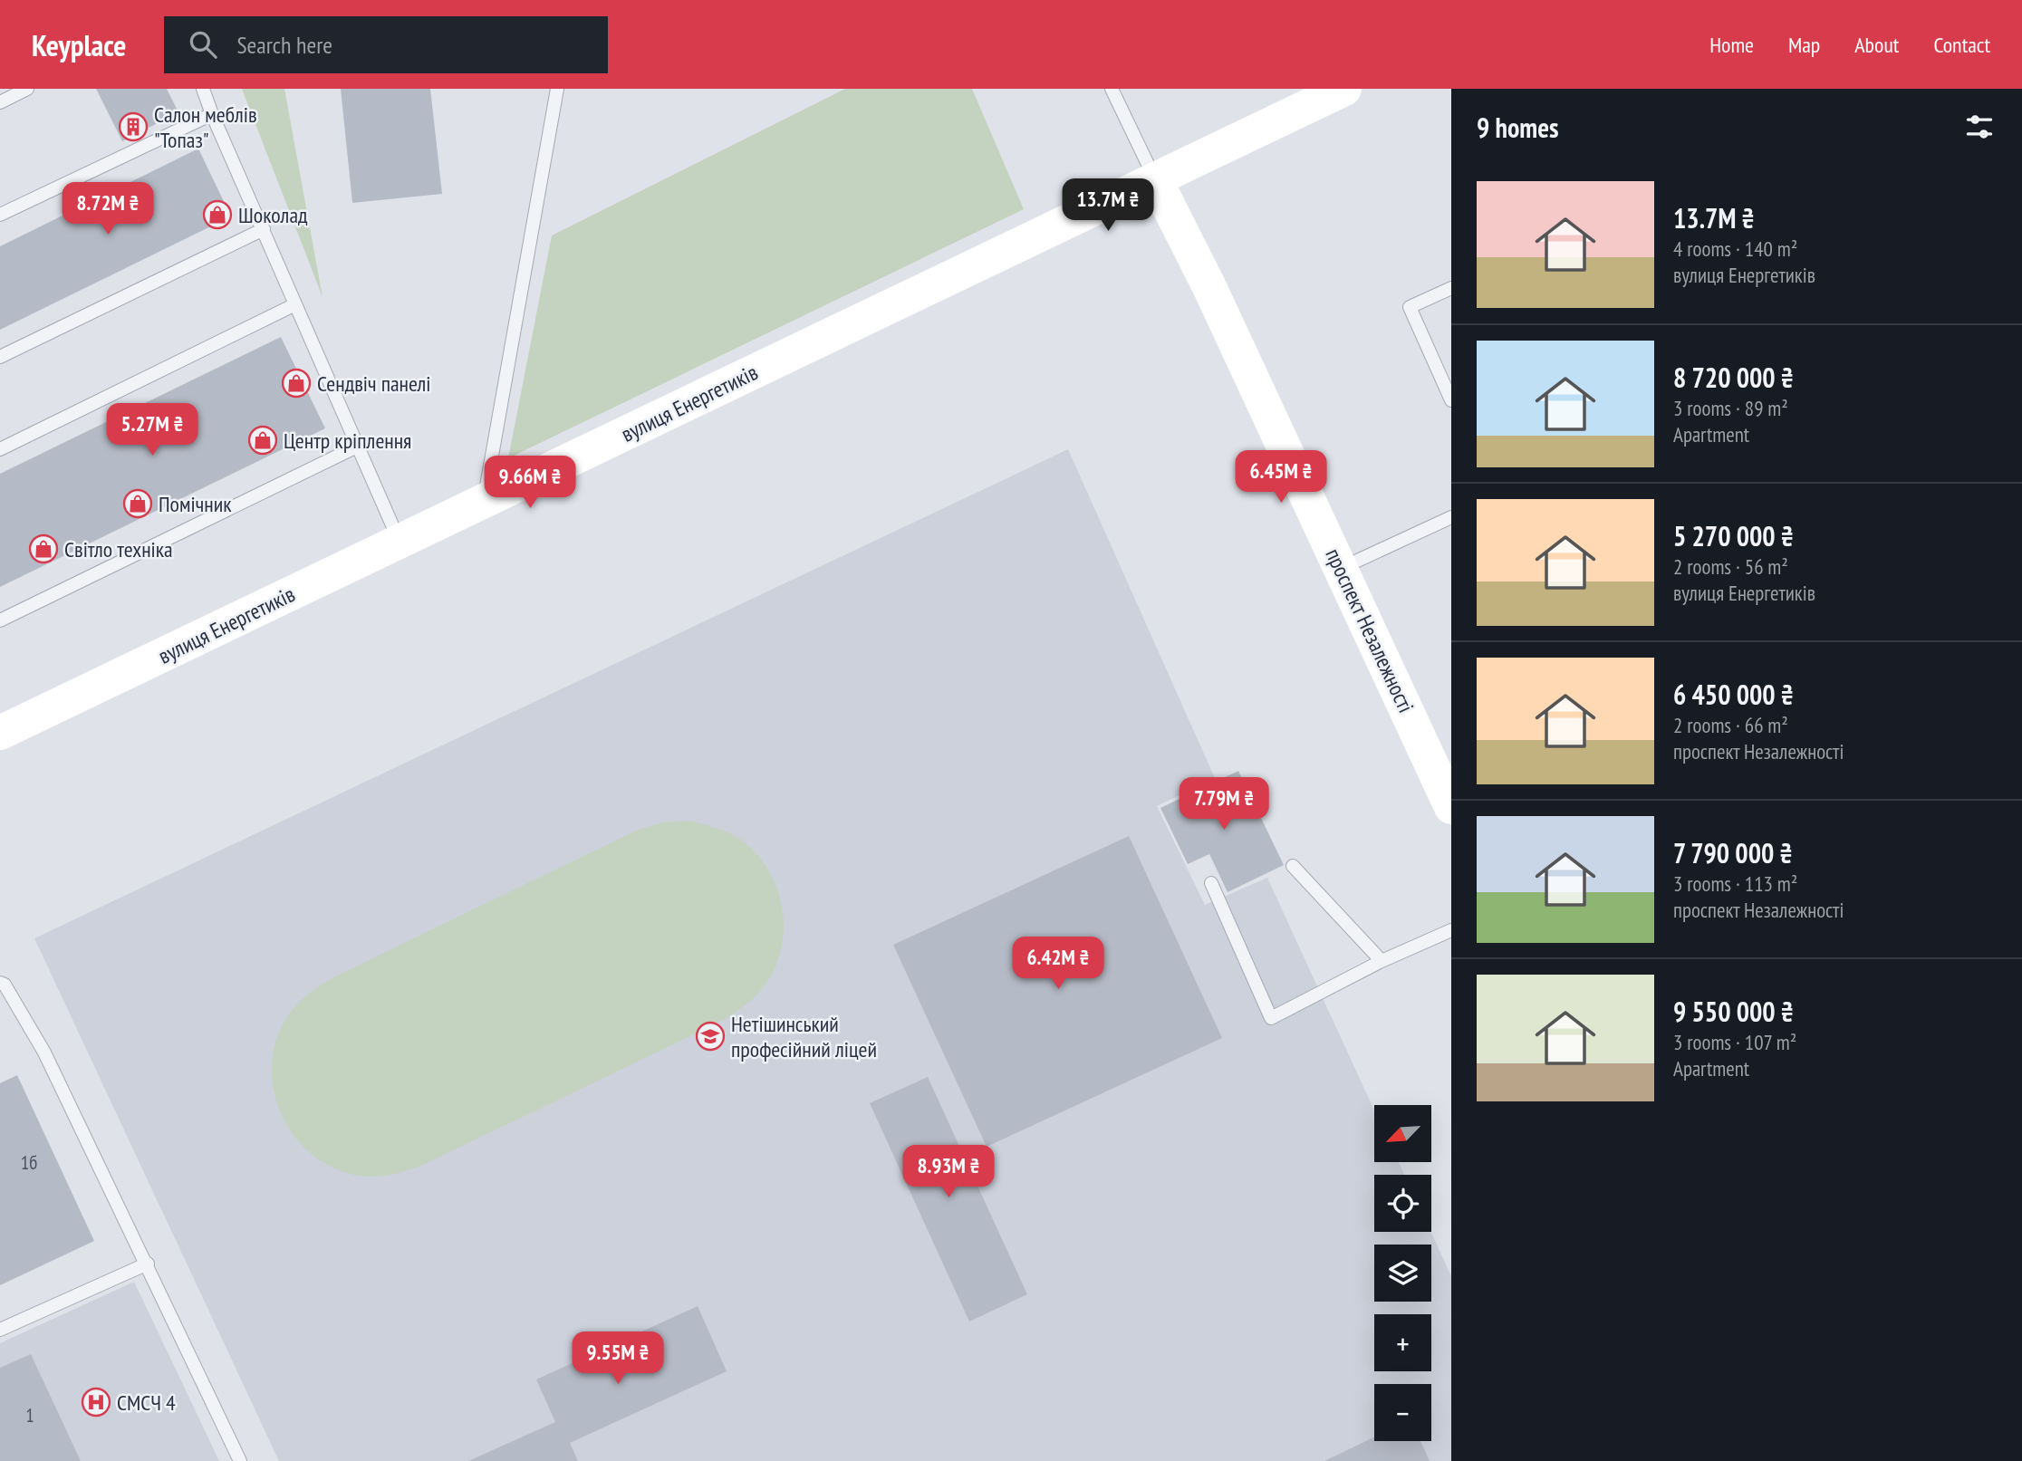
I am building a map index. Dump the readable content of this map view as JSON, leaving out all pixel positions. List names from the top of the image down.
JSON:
{
  "streets": {
    "main road": ["вулиця Енергетиків", "проспект Незалежності"]
  },
  "crossings": [
    ["вулиця Енергетиків", "проспект Незалежності"]
  ],
  "places": {
    "building": ["Салон меблів \"Топаз\""],
    "shop": [
      "Шоколад",
      "Сендвіч панелі",
      "Центр кріплення",
      "Помічник",
      "Світло техніка"
    ],
    "school or university": ["Нетішинський професійний ліцей"],
    "hospital": ["СМСЧ 4"]
  },
  "house_numbers": ["1б", "1"],
  "north": "bottom left",
  "page": {
    "header": "Keyplace",
    "search": "Search here",
    "nav": [
      "Home",
      "Map",
      "About",
      "Contact"
    ],
    "heading": "9 homes",
    "list": [
      {
        "name": "13.7M ₴",
        "note": "4 rooms · 140 m² · вулиця Енергетиків"
      },
      {
        "name": "8 720 000 ₴",
        "note": "3 rooms · 89 m² · Apartment"
      },
      {
        "name": "5 270 000 ₴",
        "note": "2 rooms · 56 m² · вулиця Енергетиків"
      },
      {
        "name": "6 450 000 ₴",
        "note": "2 rooms · 66 m² · проспект Незалежності"
      },
      {
        "name": "7 790 000 ₴",
        "note": "3 rooms · 113 m² · проспект Незалежності"
      },
      {
        "name": "9 550 000 ₴",
        "note": "3 rooms · 107 m² · Apartment"
      }
    ],
    "price": [
      "13.7M ₴",
      "8.72M ₴",
      "5.27M ₴",
      "6.45M ₴",
      "9.66M ₴",
      "7.79M ₴",
      "6.42M ₴",
      "8.93M ₴",
      "9.55M ₴"
    ],
    "map_buttons": ["+", "−"]
  }
}
